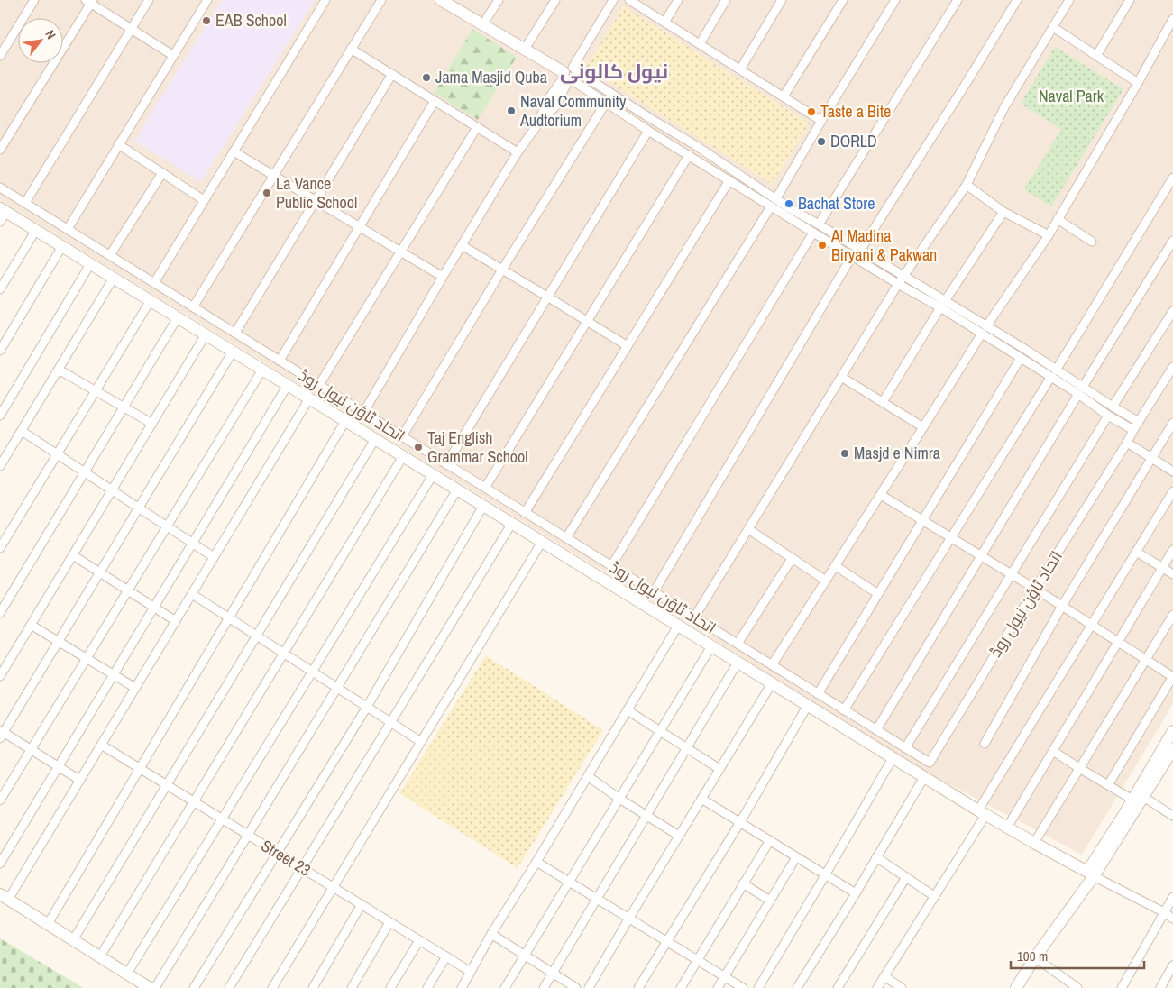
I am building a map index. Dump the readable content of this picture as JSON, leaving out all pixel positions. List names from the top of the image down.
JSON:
{
  "streets": {
    "street": ["اتحاد ٹاؤن نیول روڈ", "Street 23"]
  },
  "districts": ["نیول کالونی"],
  "parks": ["Naval Park"],
  "places": [
    "EAB School",
    "Jama Masjid Quba",
    "Naval Community Audtorium",
    "Taste a Bite",
    "DORLD",
    "La Vance Public School",
    "Bachat Store",
    "Al Madina Biryani & Pakwan",
    "Taj English Grammar School",
    "Masjd e Nimra"
  ],
  "scale_bar": "100 m",
  "north": "top right"
}
